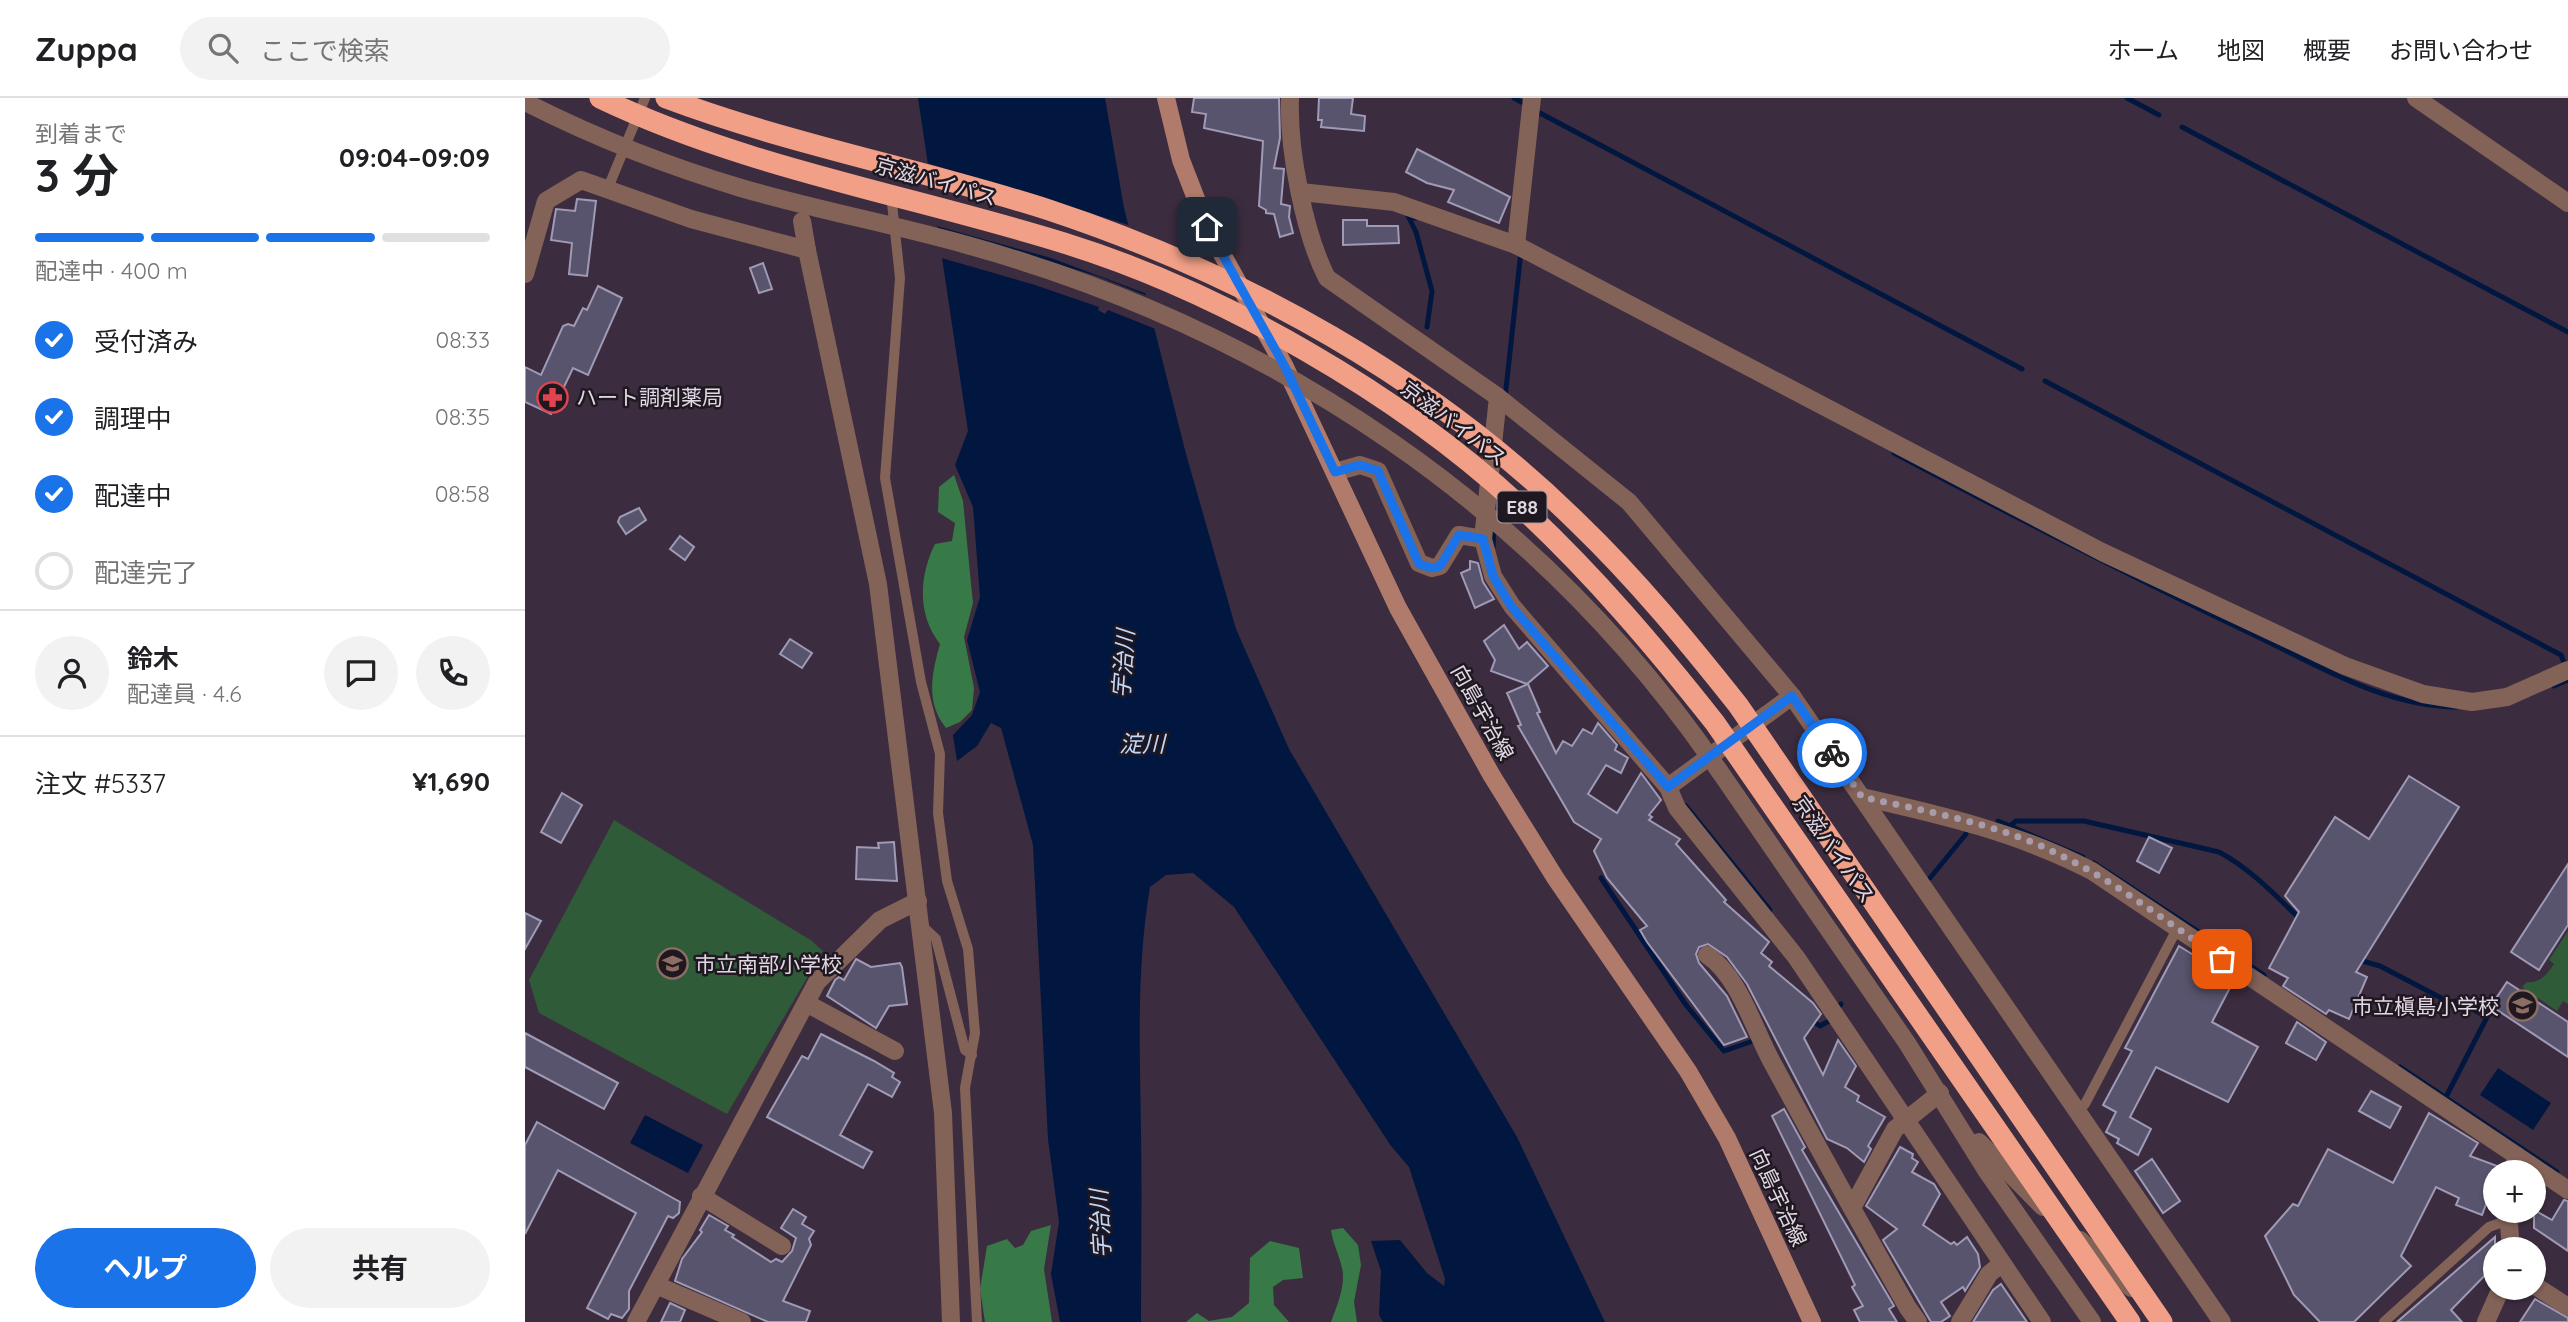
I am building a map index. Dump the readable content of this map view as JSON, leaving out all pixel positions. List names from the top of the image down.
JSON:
{
  "streets": {
    "highway": ["京滋バイパス", "E88"],
    "main road": ["向島宇治線"]
  },
  "water": ["宇治川", "淀川"],
  "places": {
    "pharmacy": ["ハート調剤薬局"],
    "school or university": ["市立南部小学校", "市立槇島小学校"]
  },
  "page": {
    "header": "Zuppa",
    "search": "ここで検索",
    "nav": [
      "ホーム",
      "地図",
      "概要",
      "お問い合わせ"
    ],
    "heading": ["3 分", "到着まで", "09:04–09:09"],
    "panel": [
      "鈴木",
      "配達員 · 4.6",
      "注文 #5337",
      "¥1,690"
    ],
    "bar": "配達中 · 400 m",
    "list": [
      ["受付済み", "08:33"],
      ["調理中", "08:35"],
      ["配達中", "08:58"],
      "配達完了"
    ],
    "map_buttons": ["+", "−"],
    "buttons": ["ヘルプ", "共有"]
  }
}
